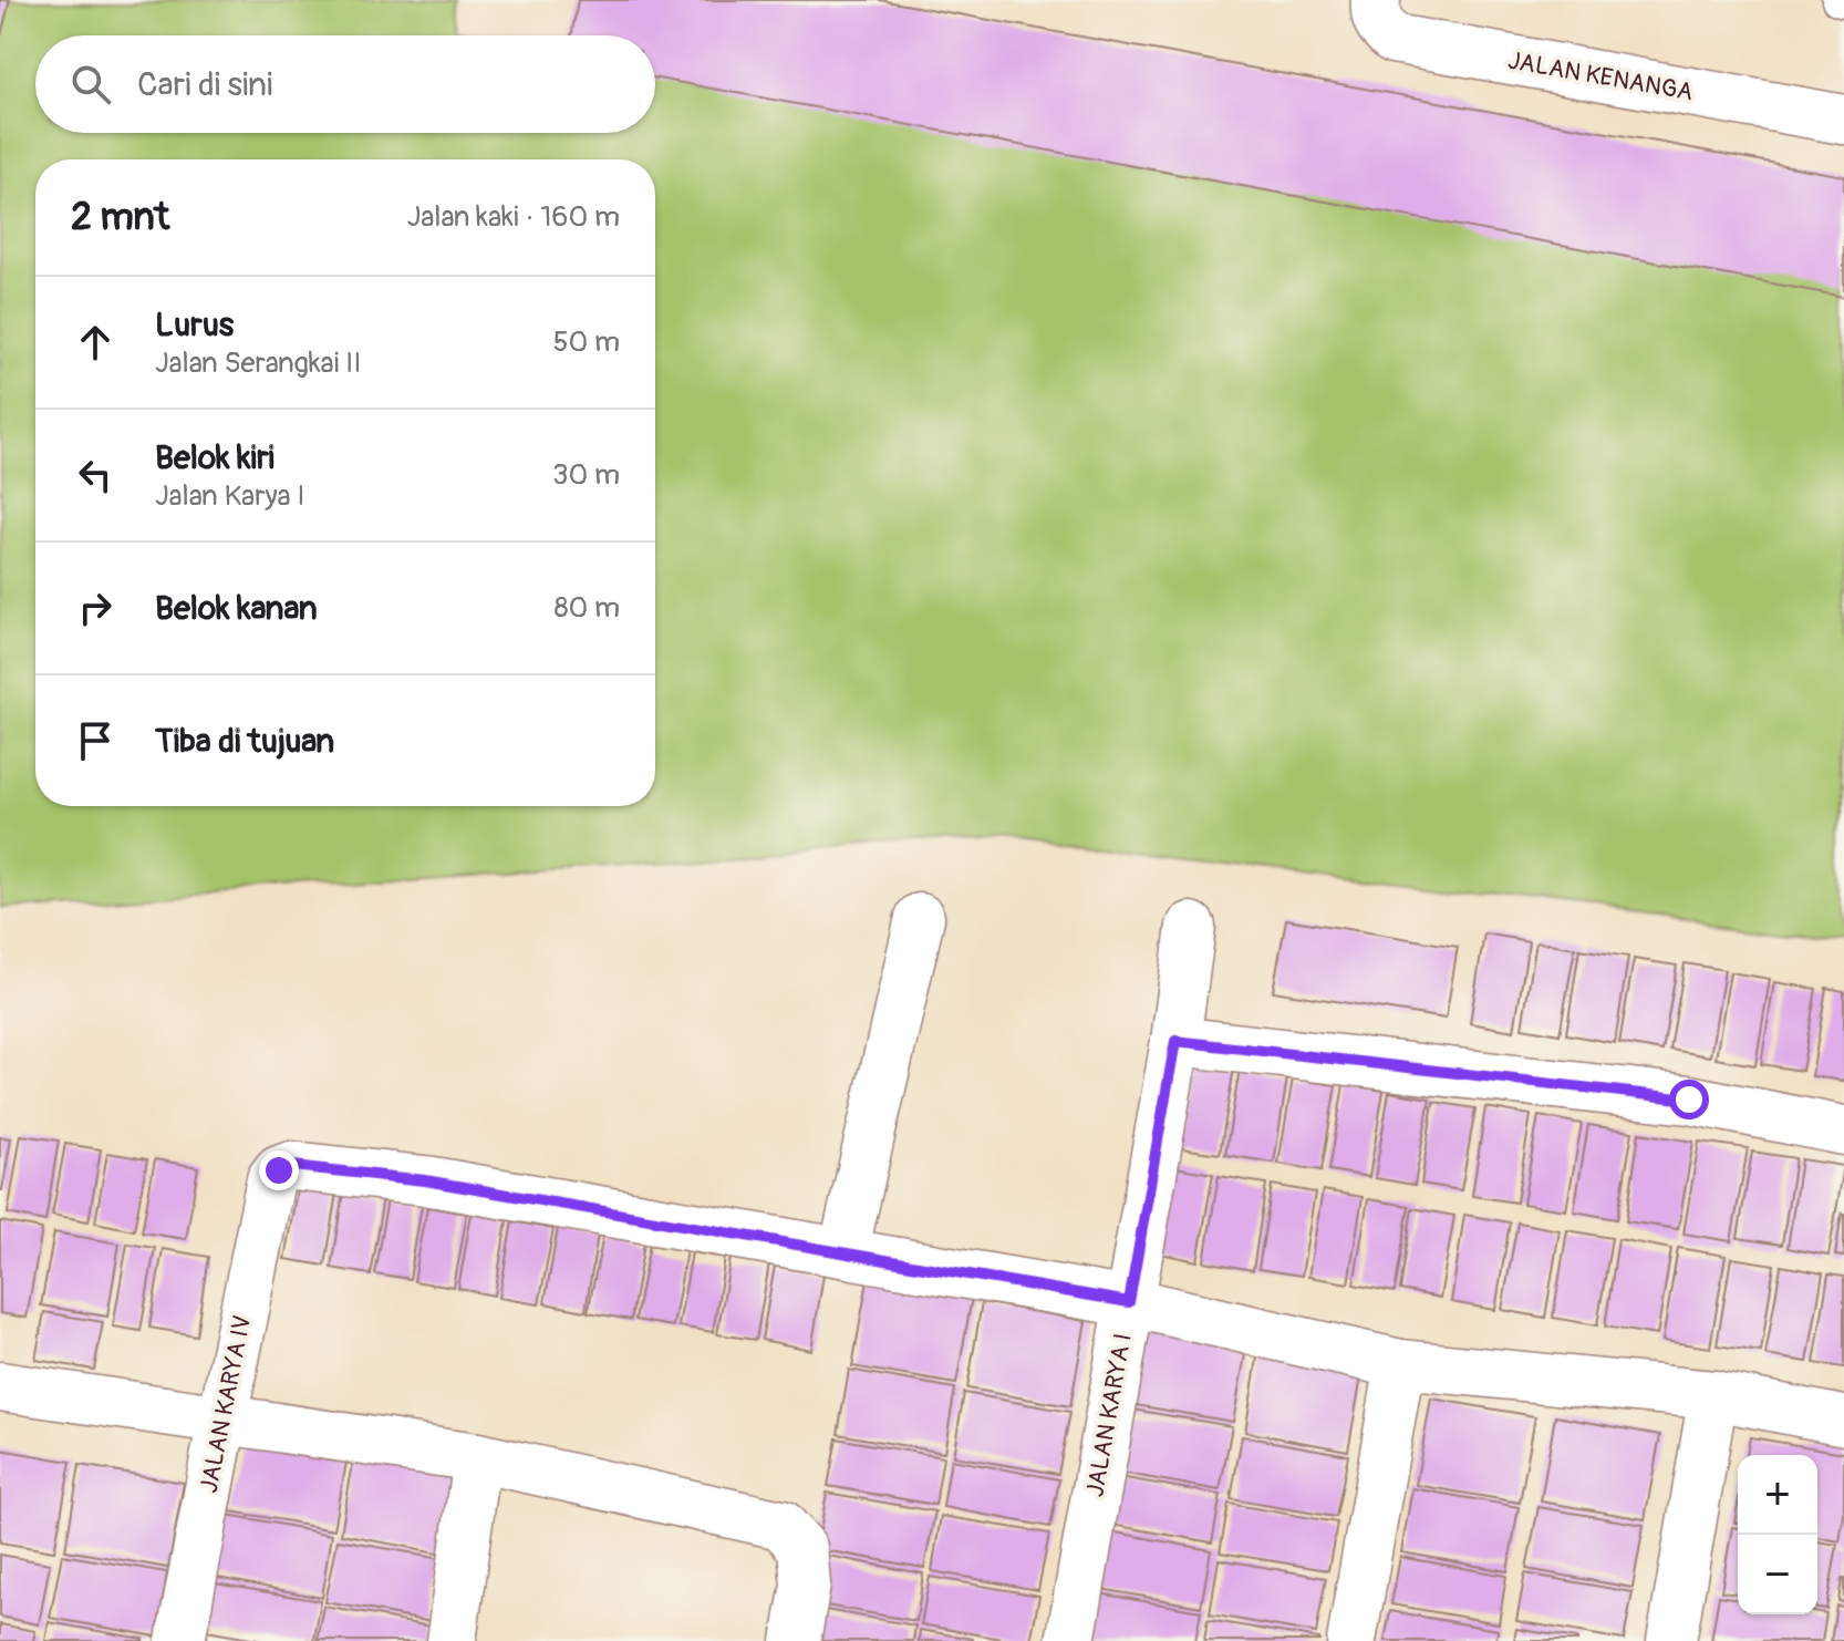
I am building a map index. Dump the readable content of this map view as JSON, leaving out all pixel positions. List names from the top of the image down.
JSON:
{
  "streets": {
    "street": ["JALAN KENANGA", "JALAN KARYA IV", "JALAN KARYA I"]
  },
  "page": {
    "search": "Cari di sini",
    "heading": ["2 mnt", "Jalan kaki · 160 m"],
    "list": [
      ["Lurus", "Jalan Serangkai II", "50 m"],
      ["Belok kiri", "Jalan Karya I", "30 m"],
      ["Belok kanan", "80 m"],
      "Tiba di tujuan"
    ],
    "map_buttons": ["+", "−"]
  }
}
